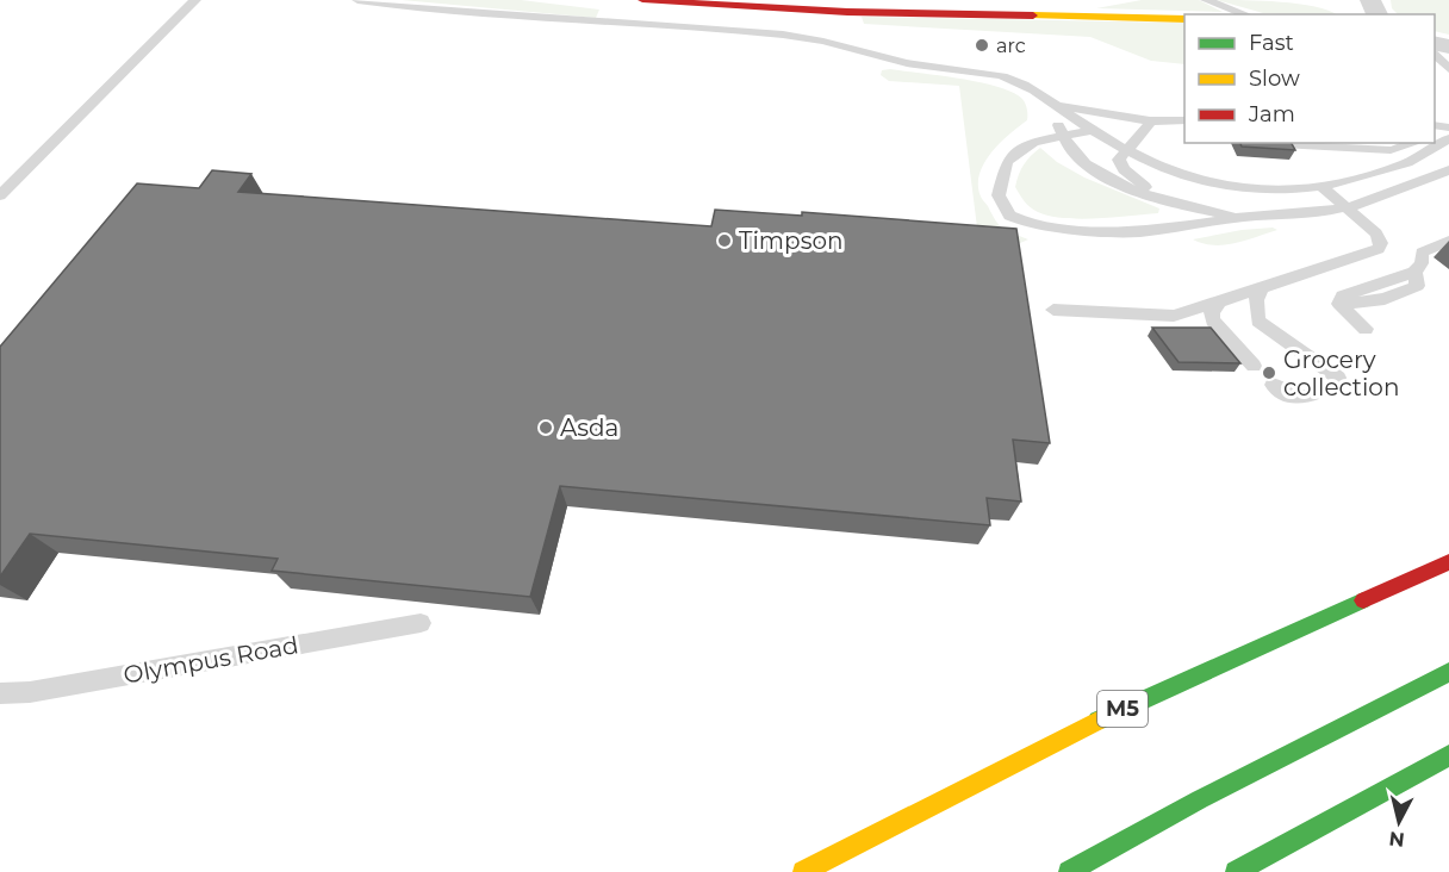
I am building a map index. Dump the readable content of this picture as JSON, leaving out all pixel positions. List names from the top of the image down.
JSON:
{
  "streets": {
    "main road": ["M5"],
    "lane": ["Olympus Road"]
  },
  "places": [
    "arc",
    "Timpson",
    "Grocery collection",
    "Asda"
  ],
  "legend": ["Fast", "Slow", "Jam"],
  "north": "bottom"
}
